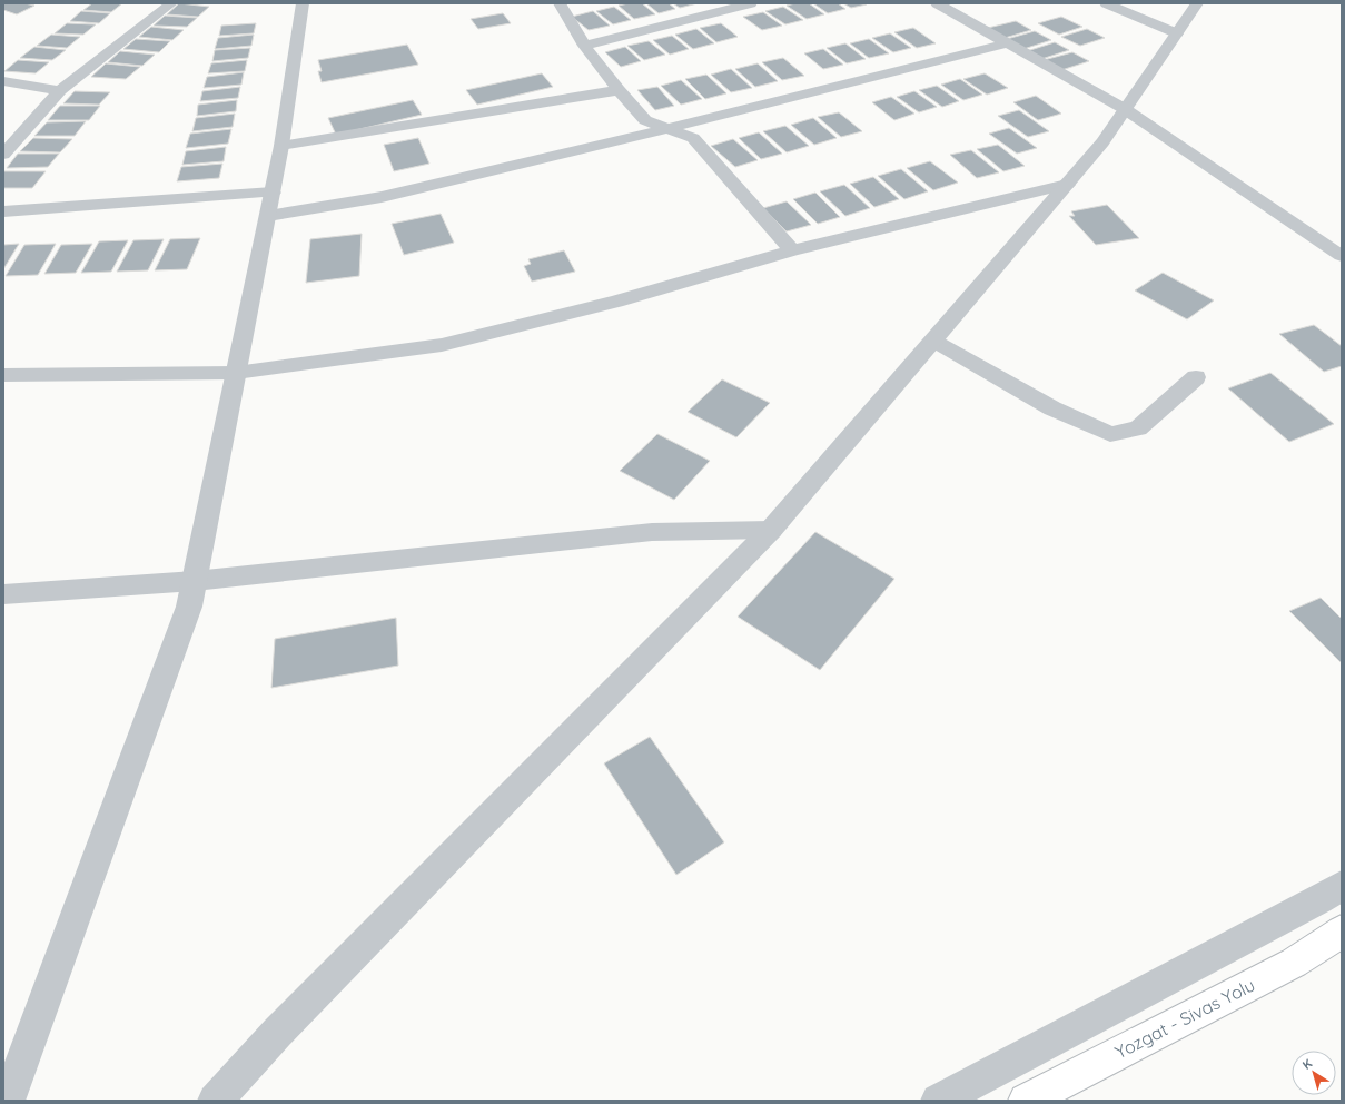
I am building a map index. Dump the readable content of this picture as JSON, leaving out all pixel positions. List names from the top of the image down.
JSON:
{
  "streets": {
    "highway": ["Yozgat - Sivas Yolu"]
  },
  "north": "top left"
}
